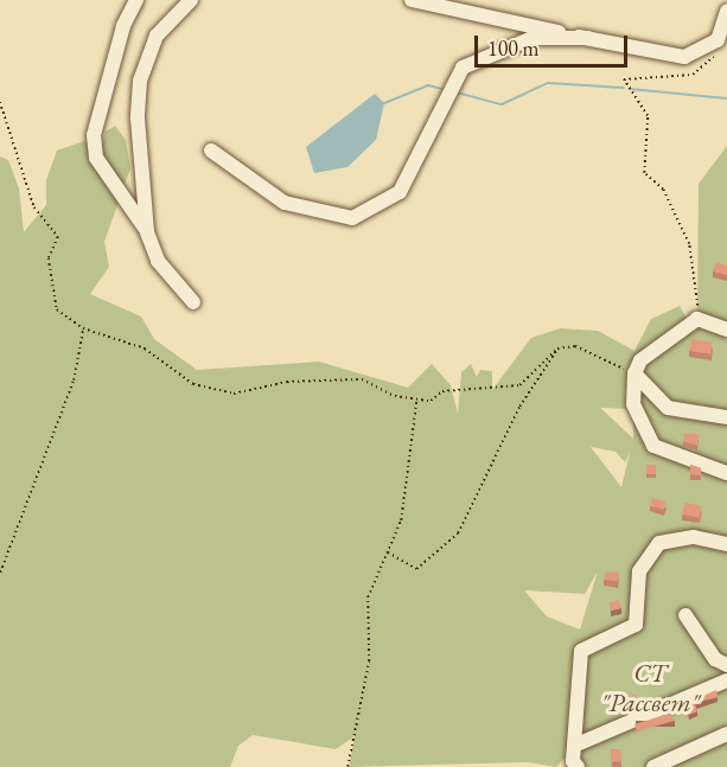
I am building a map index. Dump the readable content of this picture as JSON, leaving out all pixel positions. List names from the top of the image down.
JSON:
{
  "parks": ["СТ \"Рассвет\""],
  "scale_bar": "100 m"
}
